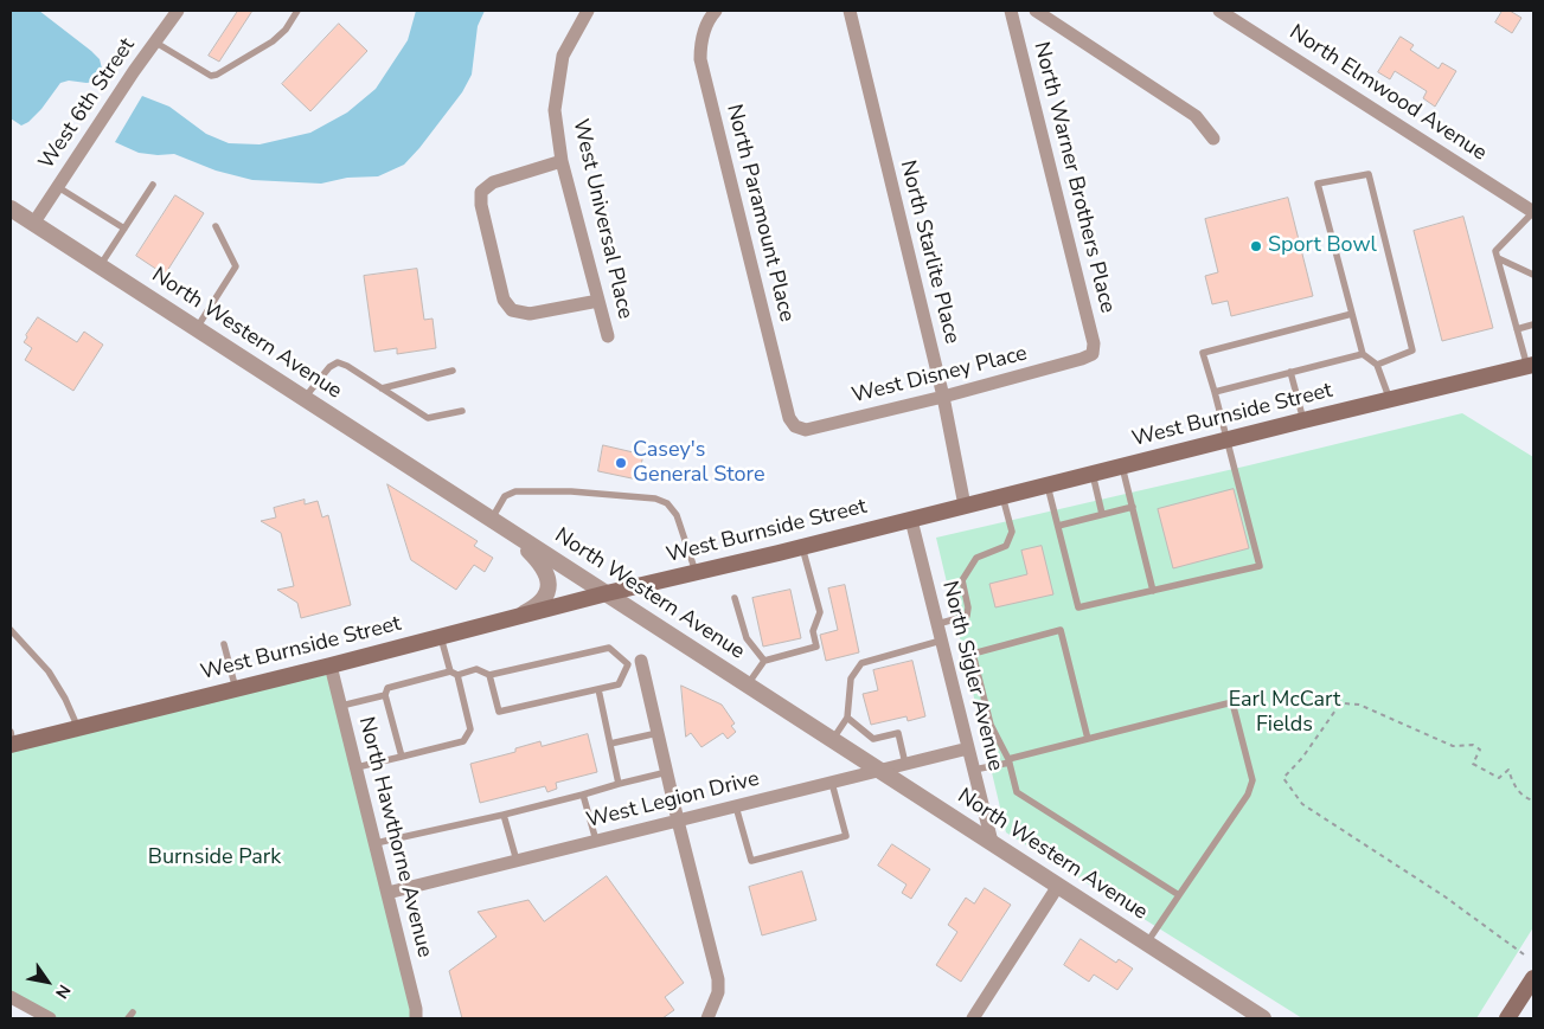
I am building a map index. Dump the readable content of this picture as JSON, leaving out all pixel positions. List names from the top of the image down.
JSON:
{
  "streets": {
    "main road": ["West Burnside Street"],
    "street": [
      "North Elmwood Avenue",
      "West 6th Street",
      "North Warner Brothers Place",
      "North Paramount Place",
      "West Universal Place",
      "North Starlite Place",
      "North Western Avenue",
      "West Disney Place",
      "North Sigler Avenue",
      "West Legion Drive",
      "North Hawthorne Avenue"
    ]
  },
  "crossings": [
    ["West 6th Street", "North Western Avenue"],
    ["North Warner Brothers Place", "West Disney Place"],
    ["North Paramount Place", "West Disney Place"],
    ["North Starlite Place", "West Disney Place"],
    ["North Starlite Place", "West Burnside Street"],
    ["North Western Avenue", "West Burnside Street"],
    ["North Western Avenue", "North Sigler Avenue"],
    ["North Western Avenue", "West Legion Drive"],
    ["West Burnside Street", "North Sigler Avenue"],
    ["West Burnside Street", "North Hawthorne Avenue"],
    ["North Sigler Avenue", "West Legion Drive"],
    ["West Legion Drive", "North Hawthorne Avenue"]
  ],
  "parks": ["Earl McCart Fields", "Burnside Park"],
  "places": ["Sport Bowl", "Casey's General Store"],
  "north": "bottom right"
}
